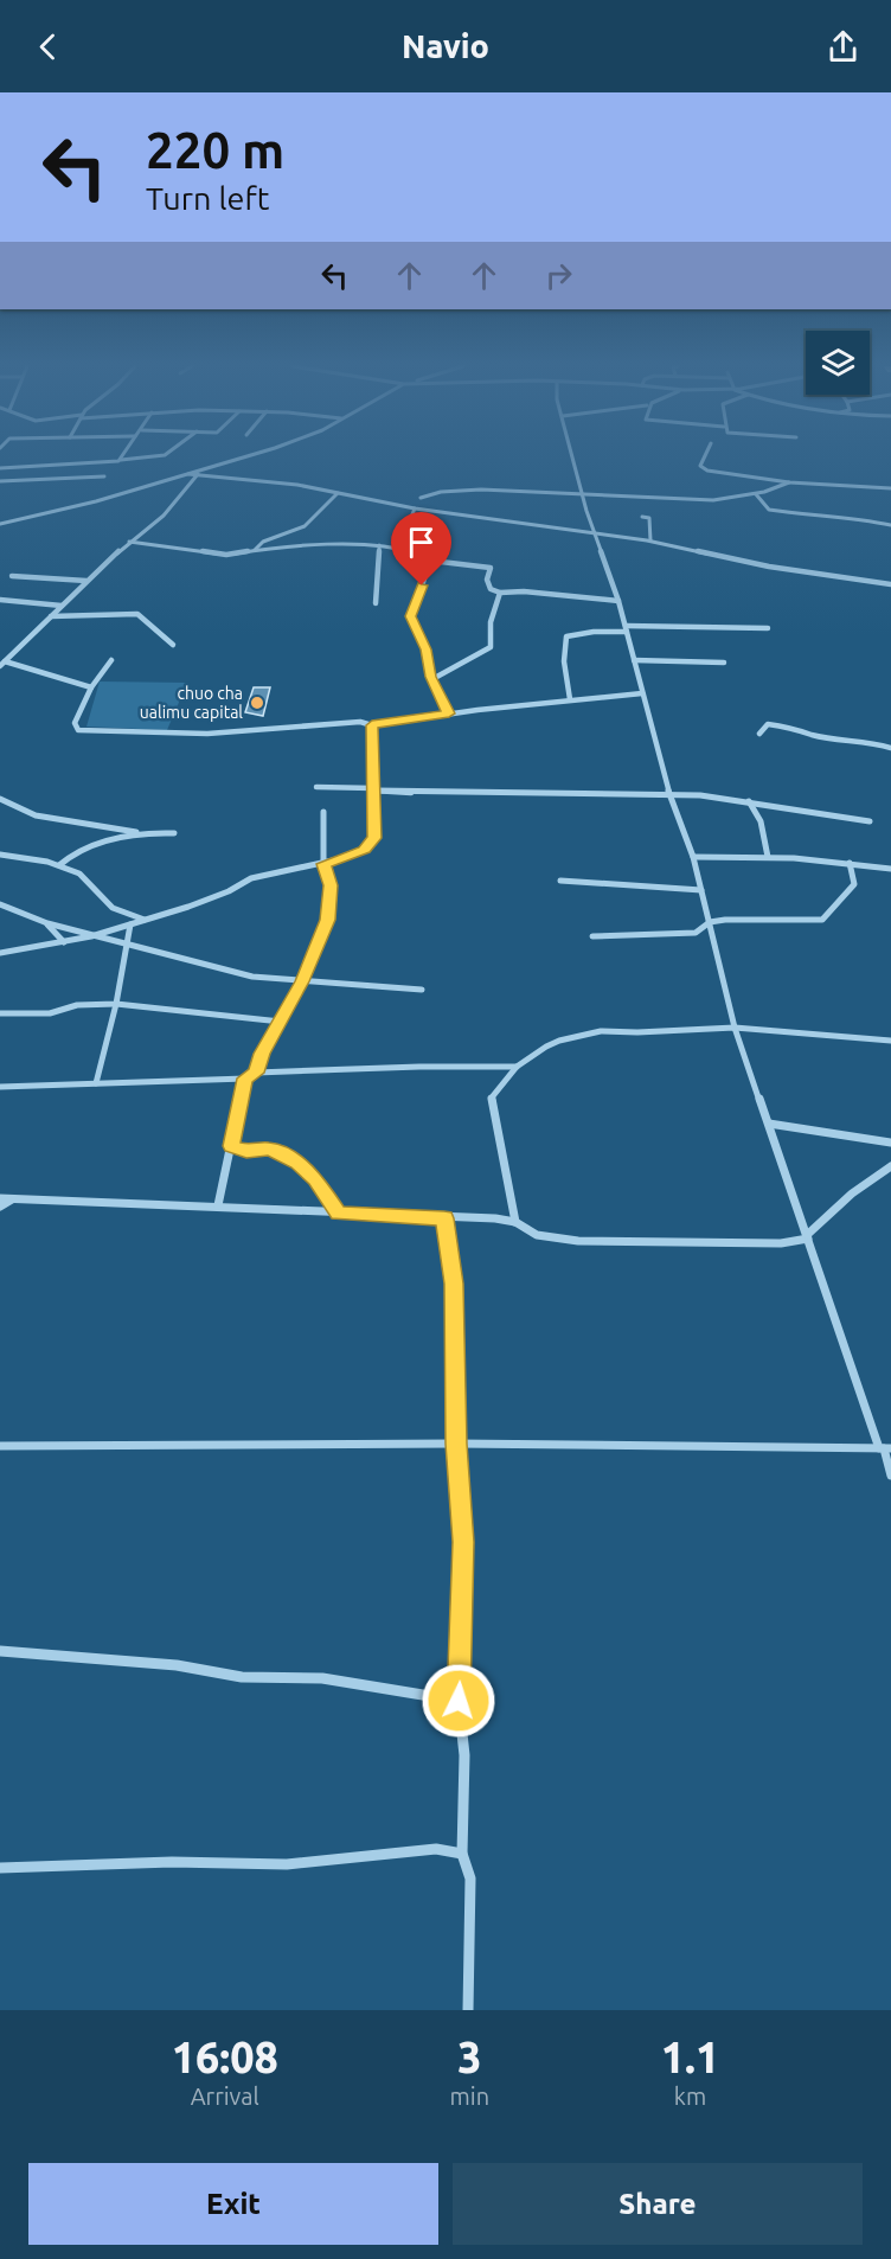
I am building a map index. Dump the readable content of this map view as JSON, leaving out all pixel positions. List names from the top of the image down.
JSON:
{
  "places": ["chuo cha ualimu capital"],
  "page": {
    "header": "Navio",
    "turn": ["220 m", "Turn left"],
    "eta": [
      "16:08",
      "Arrival",
      "3",
      "min",
      "1.1",
      "km"
    ],
    "buttons": ["Exit", "Share"]
  }
}
